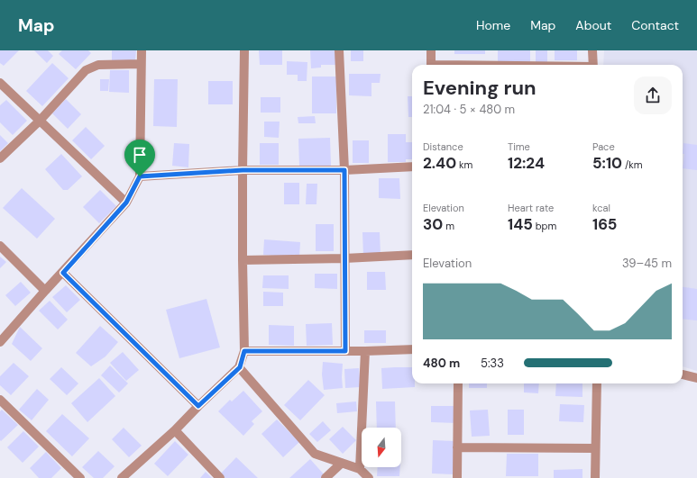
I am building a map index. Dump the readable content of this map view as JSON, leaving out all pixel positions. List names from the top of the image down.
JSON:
{
  "north": "bottom",
  "page": {
    "header": "Map",
    "nav": [
      "Home",
      "Map",
      "About",
      "Contact"
    ],
    "heading": ["Evening run", "21:04 · 5 × 480 m"],
    "stats": [
      ["Distance", "2.40 km"],
      ["Time", "12:24"],
      ["Pace", "5:10 /km"],
      ["Elevation", "30 m"],
      ["Heart rate", "145 bpm"],
      ["kcal", "165"]
    ],
    "chart": ["Elevation", "39–45 m"],
    "list": [
      {
        "name": "480 m",
        "note": "5:33"
      }
    ]
  }
}
